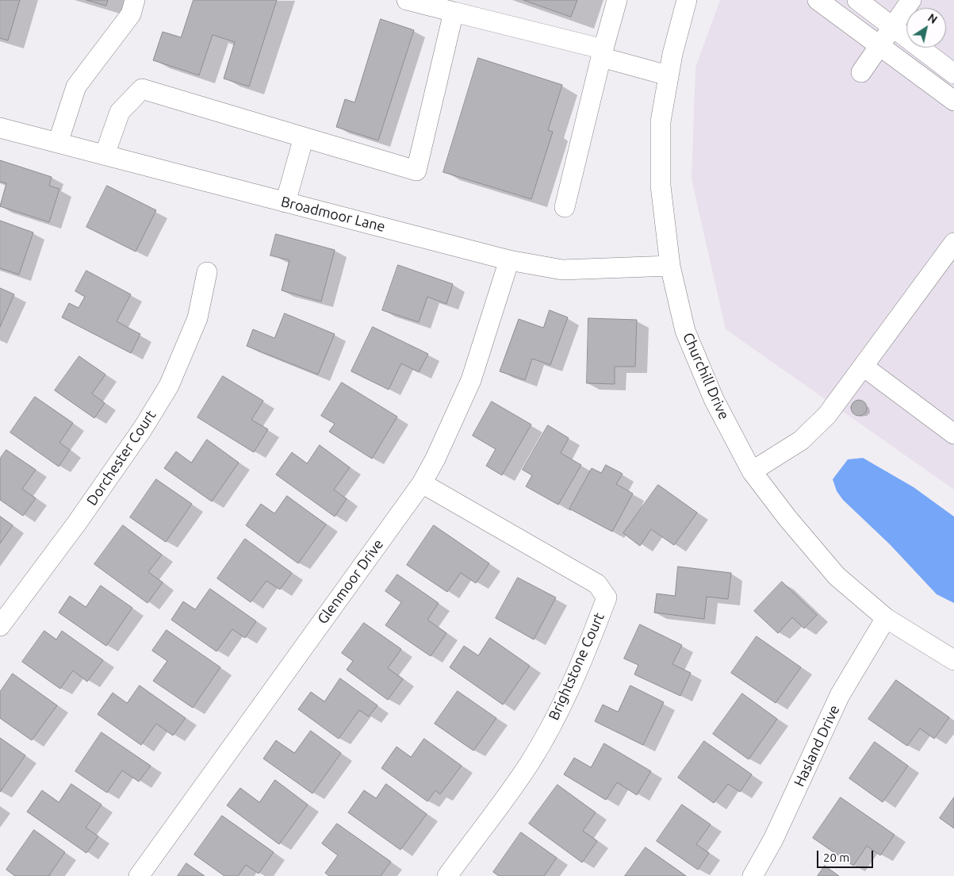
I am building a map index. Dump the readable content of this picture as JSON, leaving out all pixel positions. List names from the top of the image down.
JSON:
{
  "streets": {
    "street": [
      "Broadmoor Lane",
      "Churchill Drive",
      "Dorchester Court",
      "Glenmoor Drive",
      "Brightstone Court",
      "Hasland Drive"
    ]
  },
  "crossings": [
    ["Broadmoor Lane", "Churchill Drive"],
    ["Broadmoor Lane", "Glenmoor Drive"],
    ["Churchill Drive", "Hasland Drive"],
    ["Glenmoor Drive", "Brightstone Court"]
  ],
  "scale_bar": "20 m",
  "north": "top right"
}
